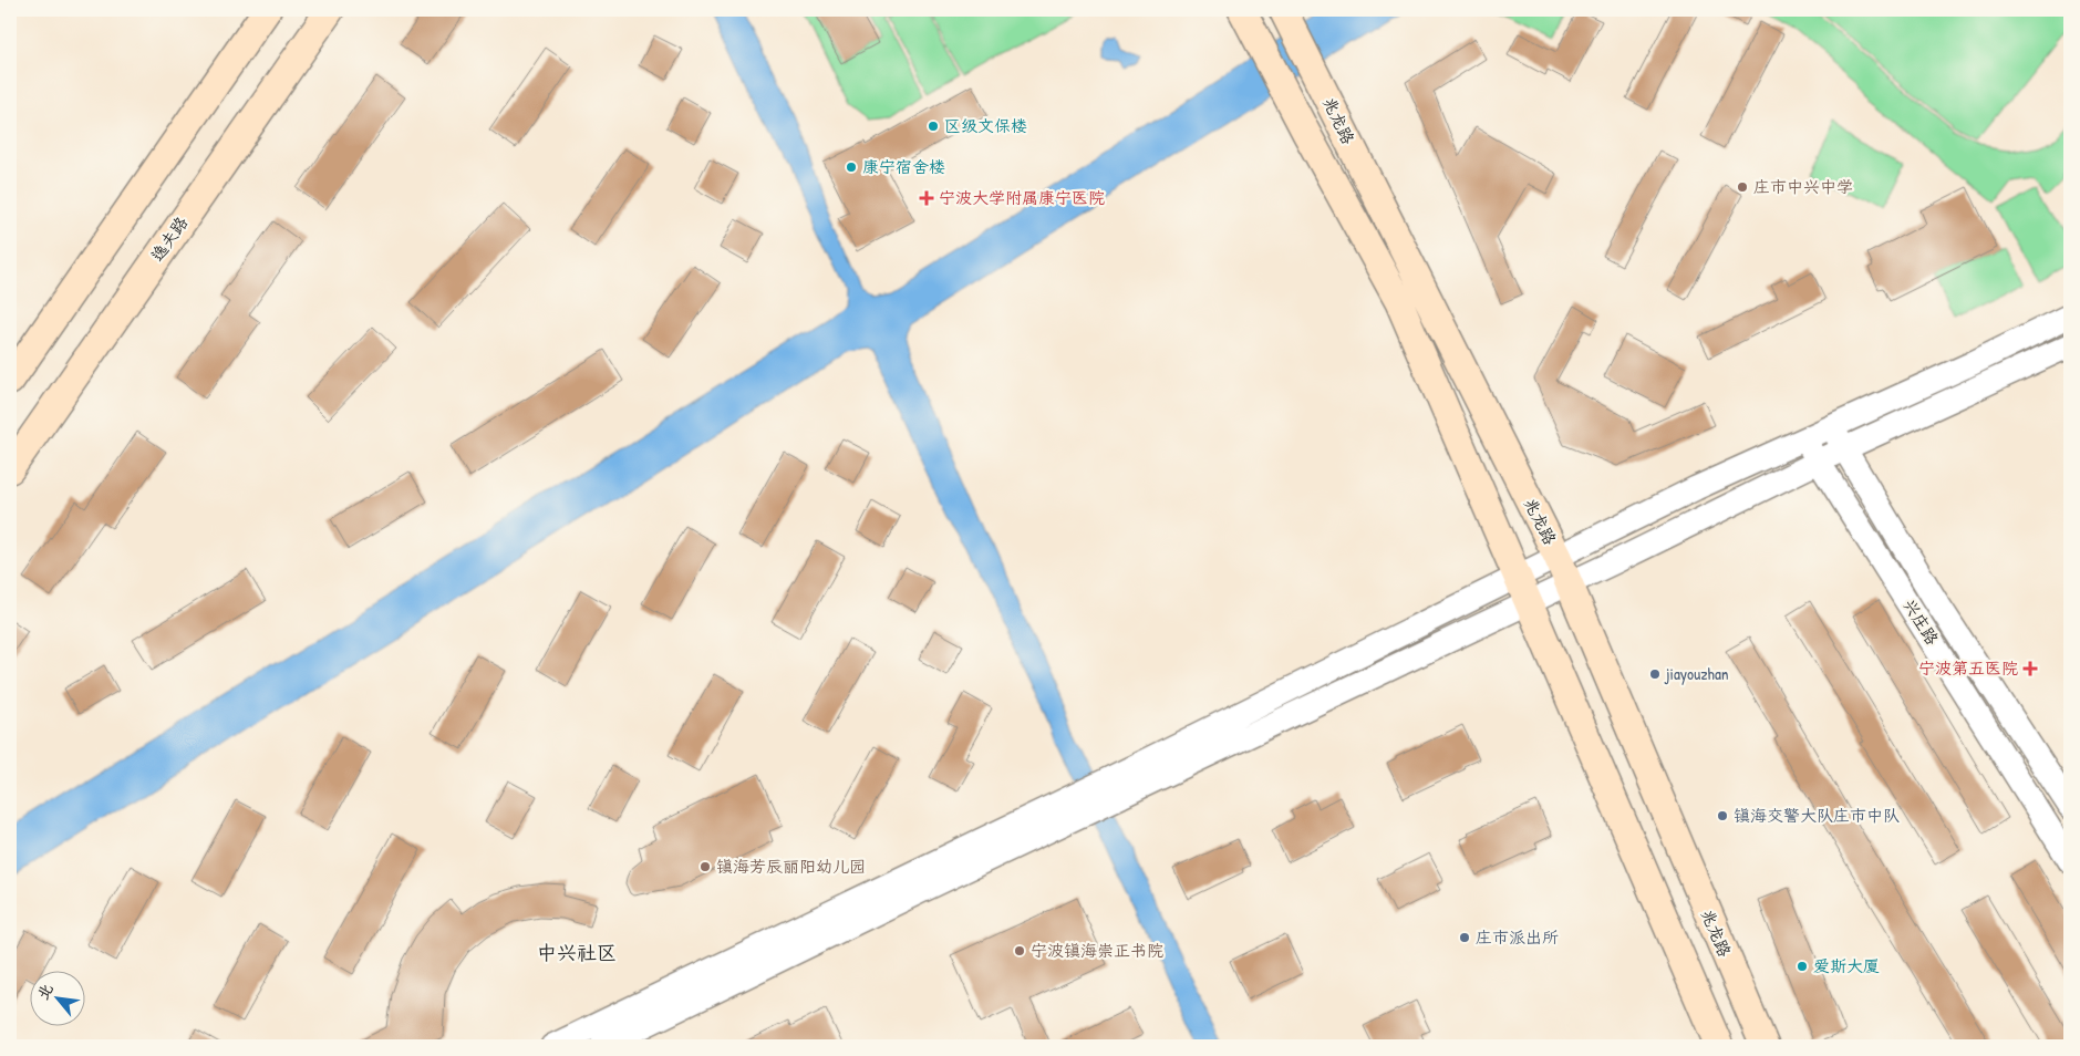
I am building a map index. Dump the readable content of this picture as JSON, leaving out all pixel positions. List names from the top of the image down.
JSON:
{
  "streets": {
    "main road": ["兆龙路", "逸夫路"],
    "street": ["兴庄路"]
  },
  "districts": ["中兴社区"],
  "places": {
    "other": [
      "区级文保楼",
      "康宁宿舍楼",
      "庄市中兴中学",
      "jiayouzhan",
      "镇海交警大队庄市中队",
      "镇海芳辰丽阳幼儿园",
      "庄市派出所",
      "宁波镇海崇正书院",
      "爱斯大厦"
    ],
    "health": ["宁波大学附属康宁医院", "宁波第五医院"]
  },
  "north": "top left"
}
